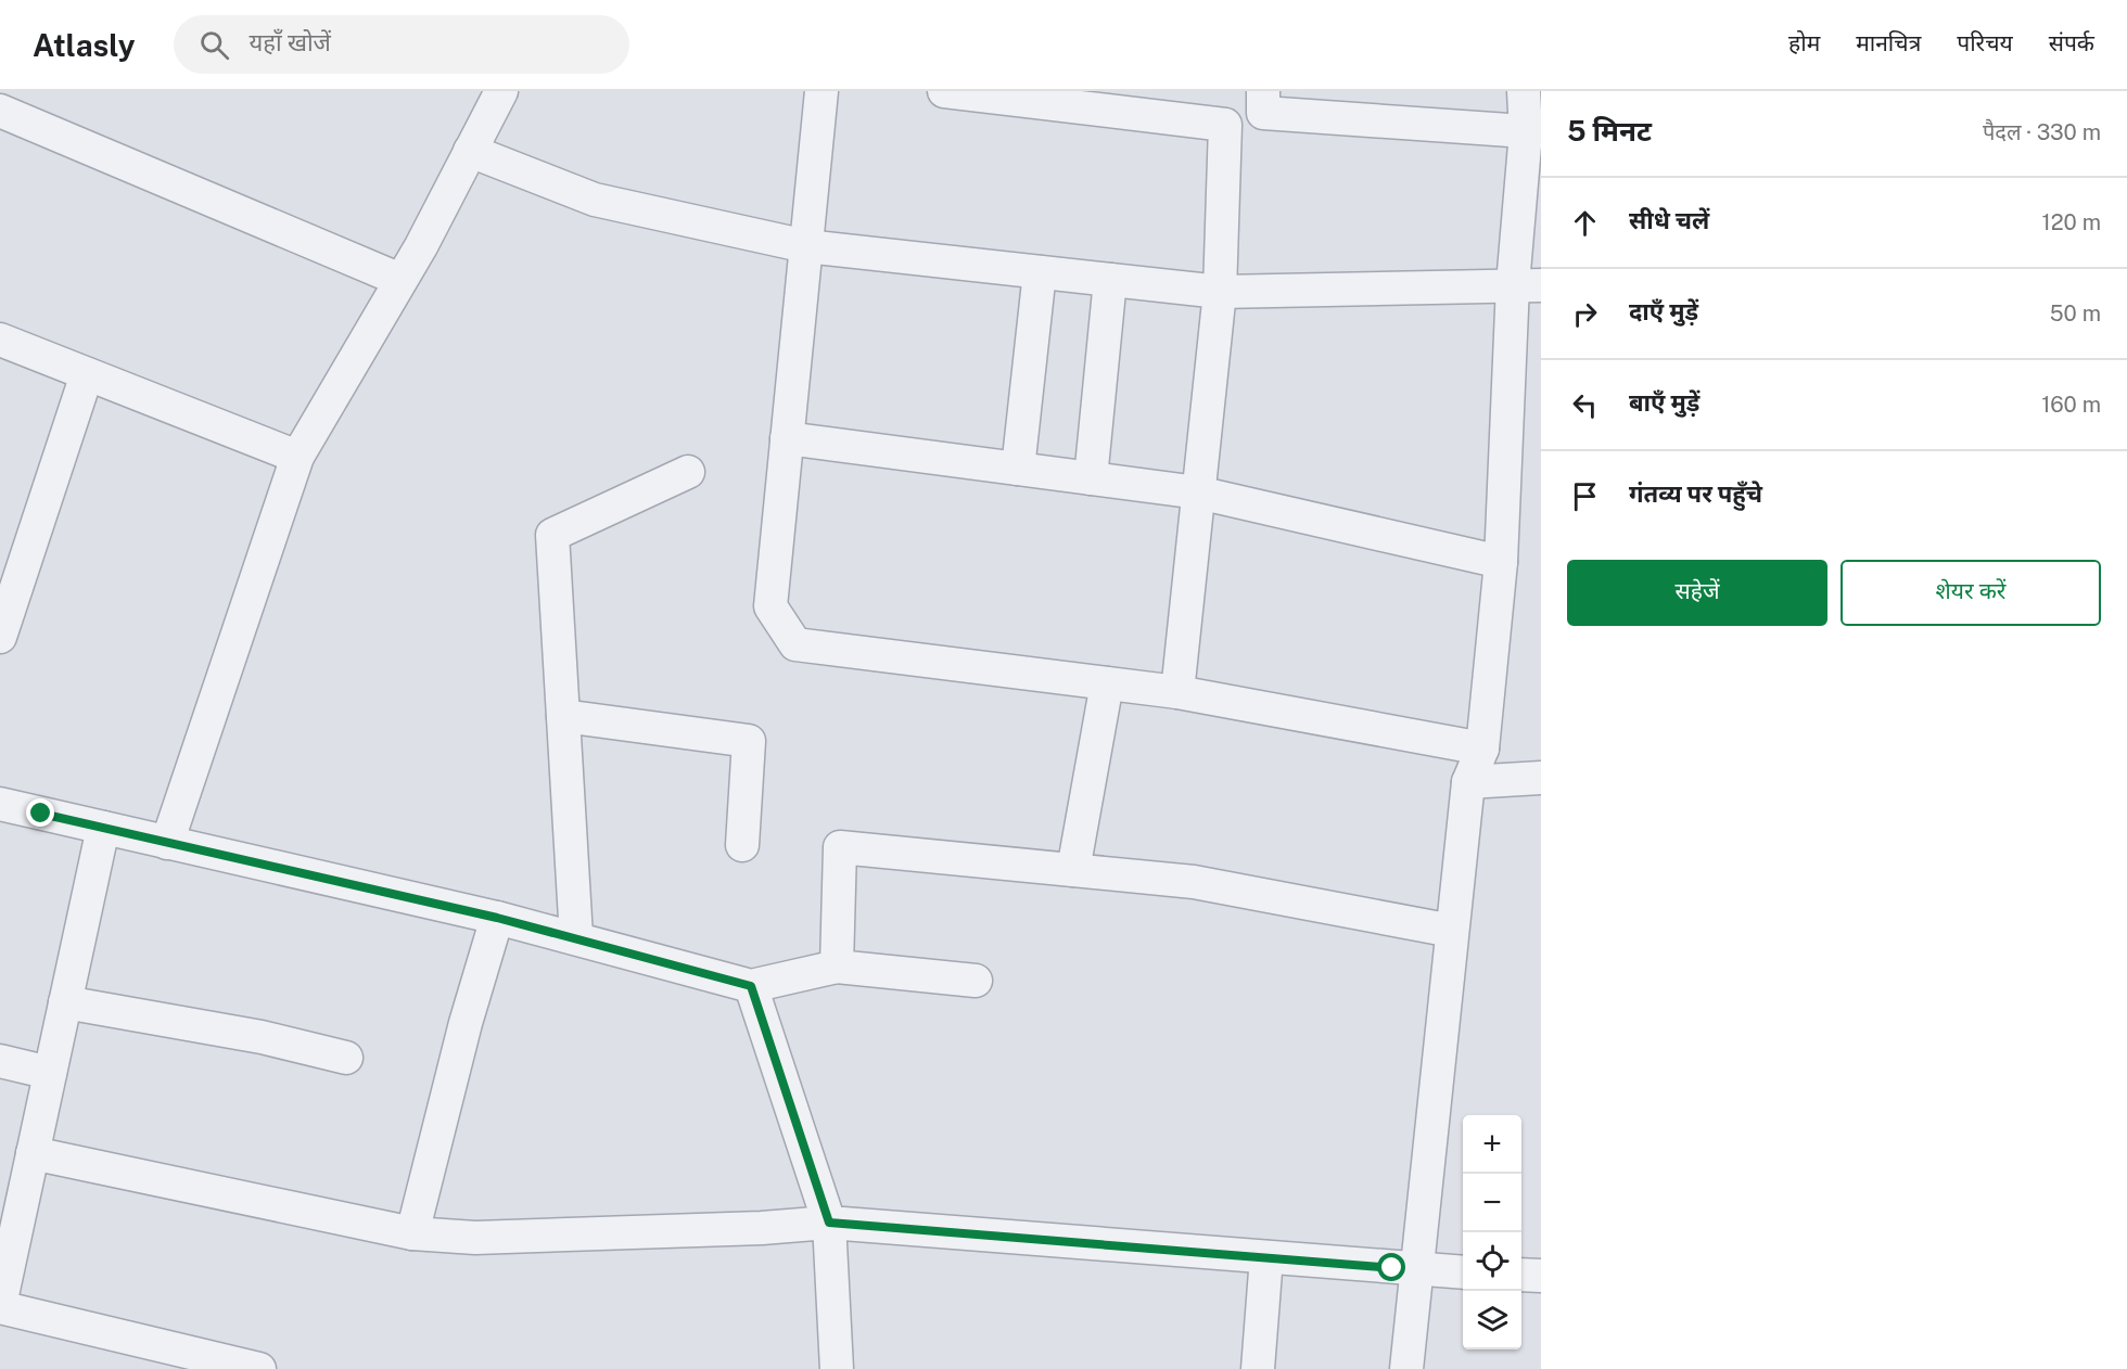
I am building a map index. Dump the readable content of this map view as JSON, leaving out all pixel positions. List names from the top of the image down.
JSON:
{
  "page": {
    "header": "Atlasly",
    "search": "यहाँ खोजें",
    "nav": [
      "होम",
      "मानचित्र",
      "परिचय",
      "संपर्क"
    ],
    "heading": ["5 मिनट", "पैदल · 330 m"],
    "list": [
      ["सीधे चलें", "120 m"],
      ["दाएँ मुड़ें", "50 m"],
      ["बाएँ मुड़ें", "160 m"],
      "गंतव्य पर पहुँचे"
    ],
    "buttons": ["सहेजें", "शेयर करें"],
    "map_buttons": ["+", "−"]
  }
}
